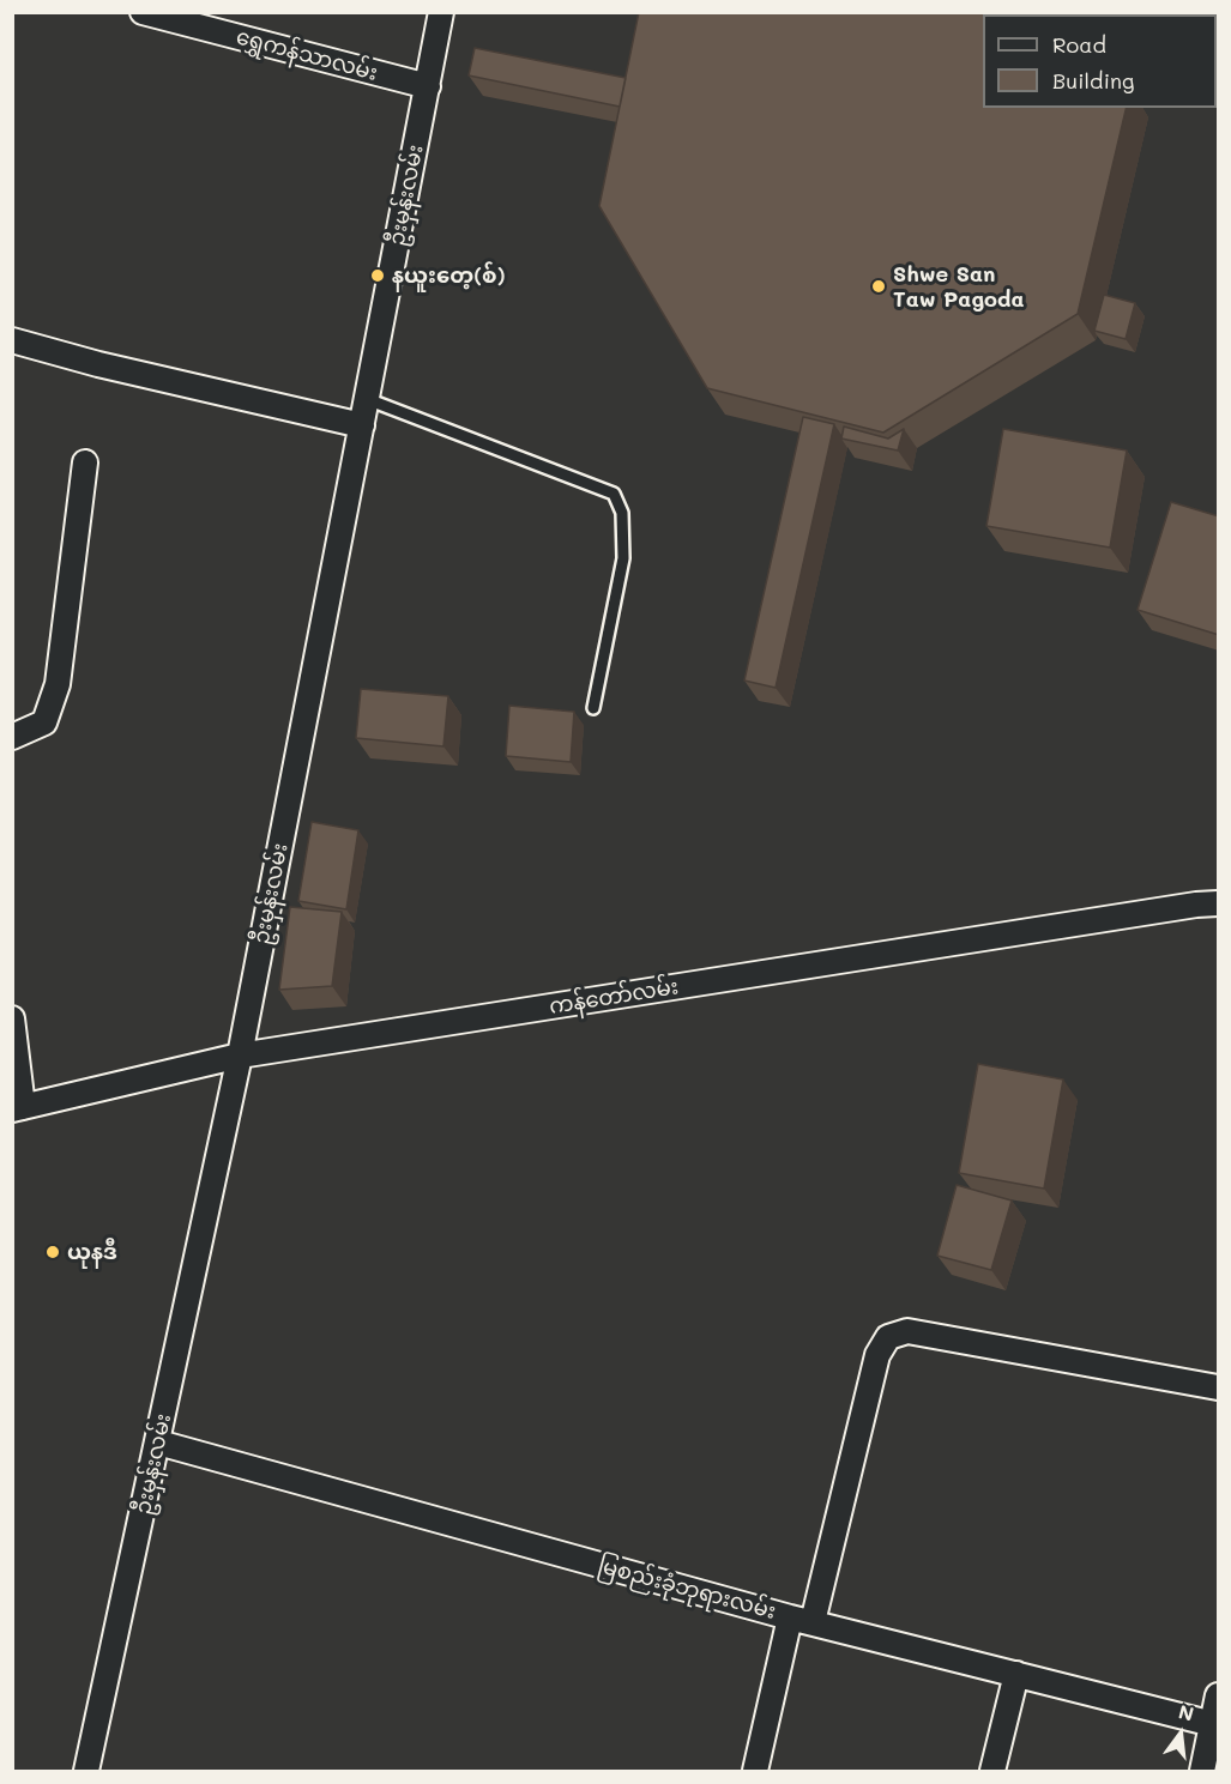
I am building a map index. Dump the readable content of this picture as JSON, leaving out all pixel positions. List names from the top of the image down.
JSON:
{
  "streets": {
    "street": [
      "‌ရွှေကန်သာလမ်း",
      "ဦးမှန်းလမ်း",
      "ကန်တော်လမ်း",
      "မြစည်းခုံဘုရားလမ်း"
    ]
  },
  "crossings": [
    ["‌ရွှေကန်သာလမ်း", "ဦးမှန်းလမ်း"],
    ["ဦးမှန်းလမ်း", "ကန်တော်လမ်း"],
    ["ဦးမှန်းလမ်း", "မြစည်းခုံဘုရားလမ်း"]
  ],
  "places": ["နယူးတေ့(စ်)", "Shwe San Taw Pagoda", "ယုနဒီ"],
  "legend": ["Road", "Building"],
  "north": "top"
}
